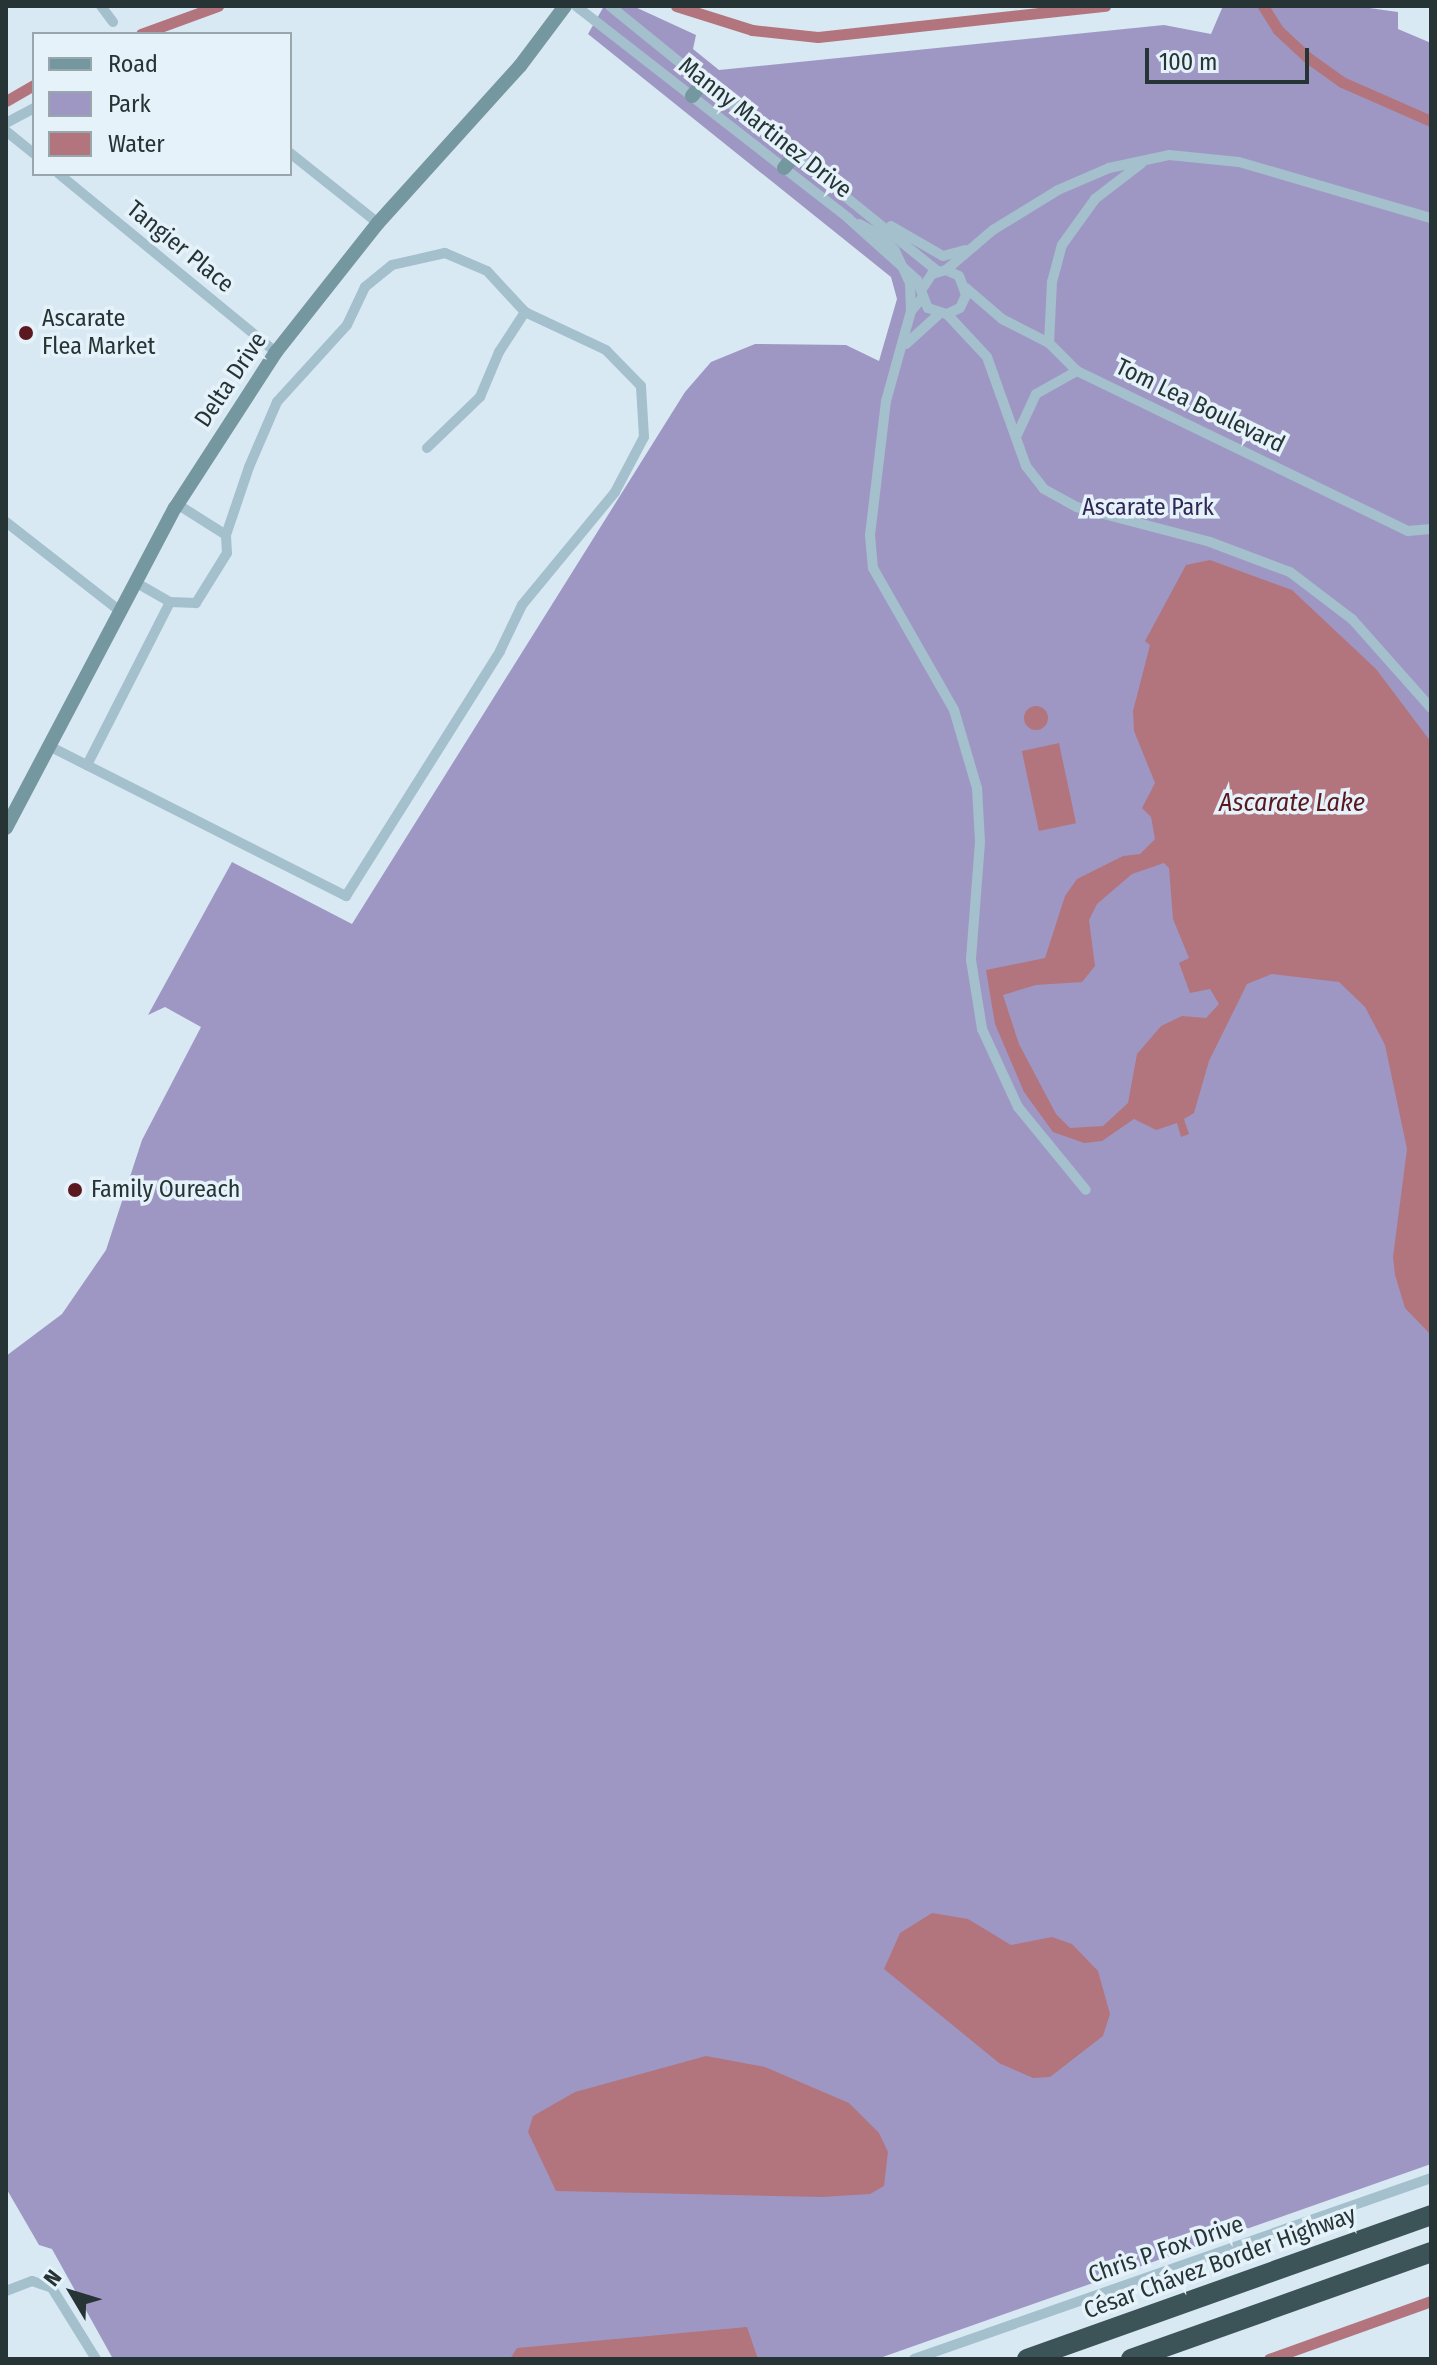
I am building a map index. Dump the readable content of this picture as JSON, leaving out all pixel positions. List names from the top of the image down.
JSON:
{
  "streets": {
    "highway": ["César Chávez Border Highway"],
    "main road": ["Delta Drive"],
    "street": [
      "Manny Martinez Drive",
      "Tangier Place",
      "Tom Lea Boulevard",
      "Chris P Fox Drive"
    ]
  },
  "crossings": [
    ["Manny Martinez Drive", "Tom Lea Boulevard"],
    ["Tangier Place", "Delta Drive"]
  ],
  "water": ["Ascarate Lake"],
  "parks": ["Ascarate Park"],
  "places": ["Ascarate Flea Market", "Family Oureach"],
  "legend": ["Road", "Park", "Water"],
  "scale_bar": "100 m",
  "north": "top left"
}
